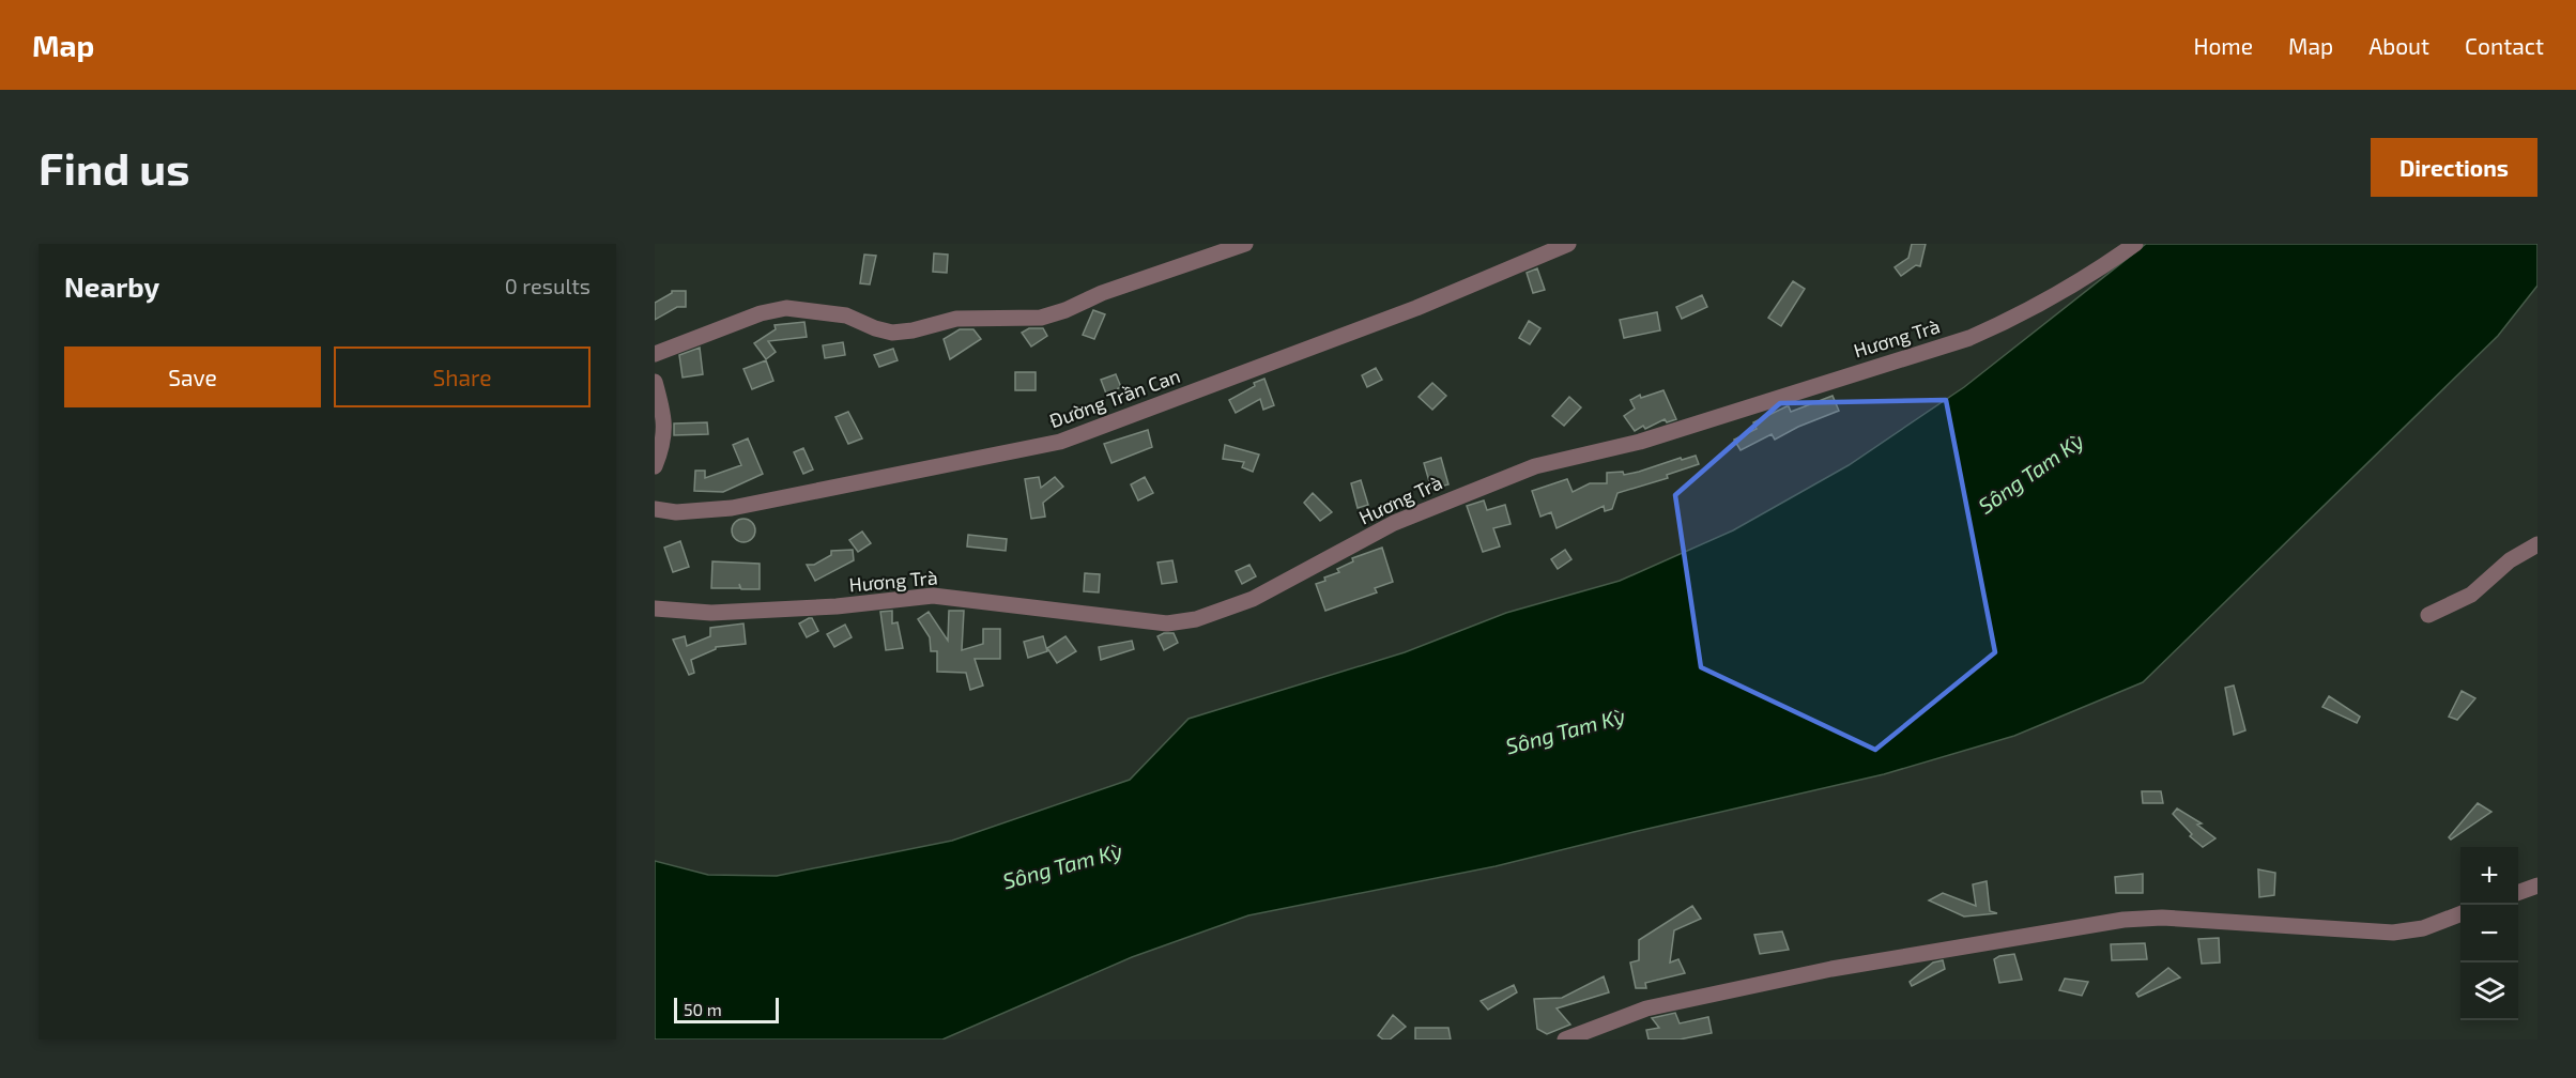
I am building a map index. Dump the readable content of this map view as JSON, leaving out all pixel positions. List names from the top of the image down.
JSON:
{
  "streets": {
    "street": ["Hương Trà", "Đường Trần Can"]
  },
  "water": ["Sông Tam Kỳ"],
  "scale_bar": "50 m",
  "page": {
    "header": "Map",
    "nav": [
      "Home",
      "Map",
      "About",
      "Contact"
    ],
    "buttons": [
      "Directions",
      ["Save", "Share"]
    ],
    "title": "Find us",
    "heading": ["Nearby", "0 results"],
    "map_buttons": ["+", "−"],
    "scale": "50 m"
  }
}
